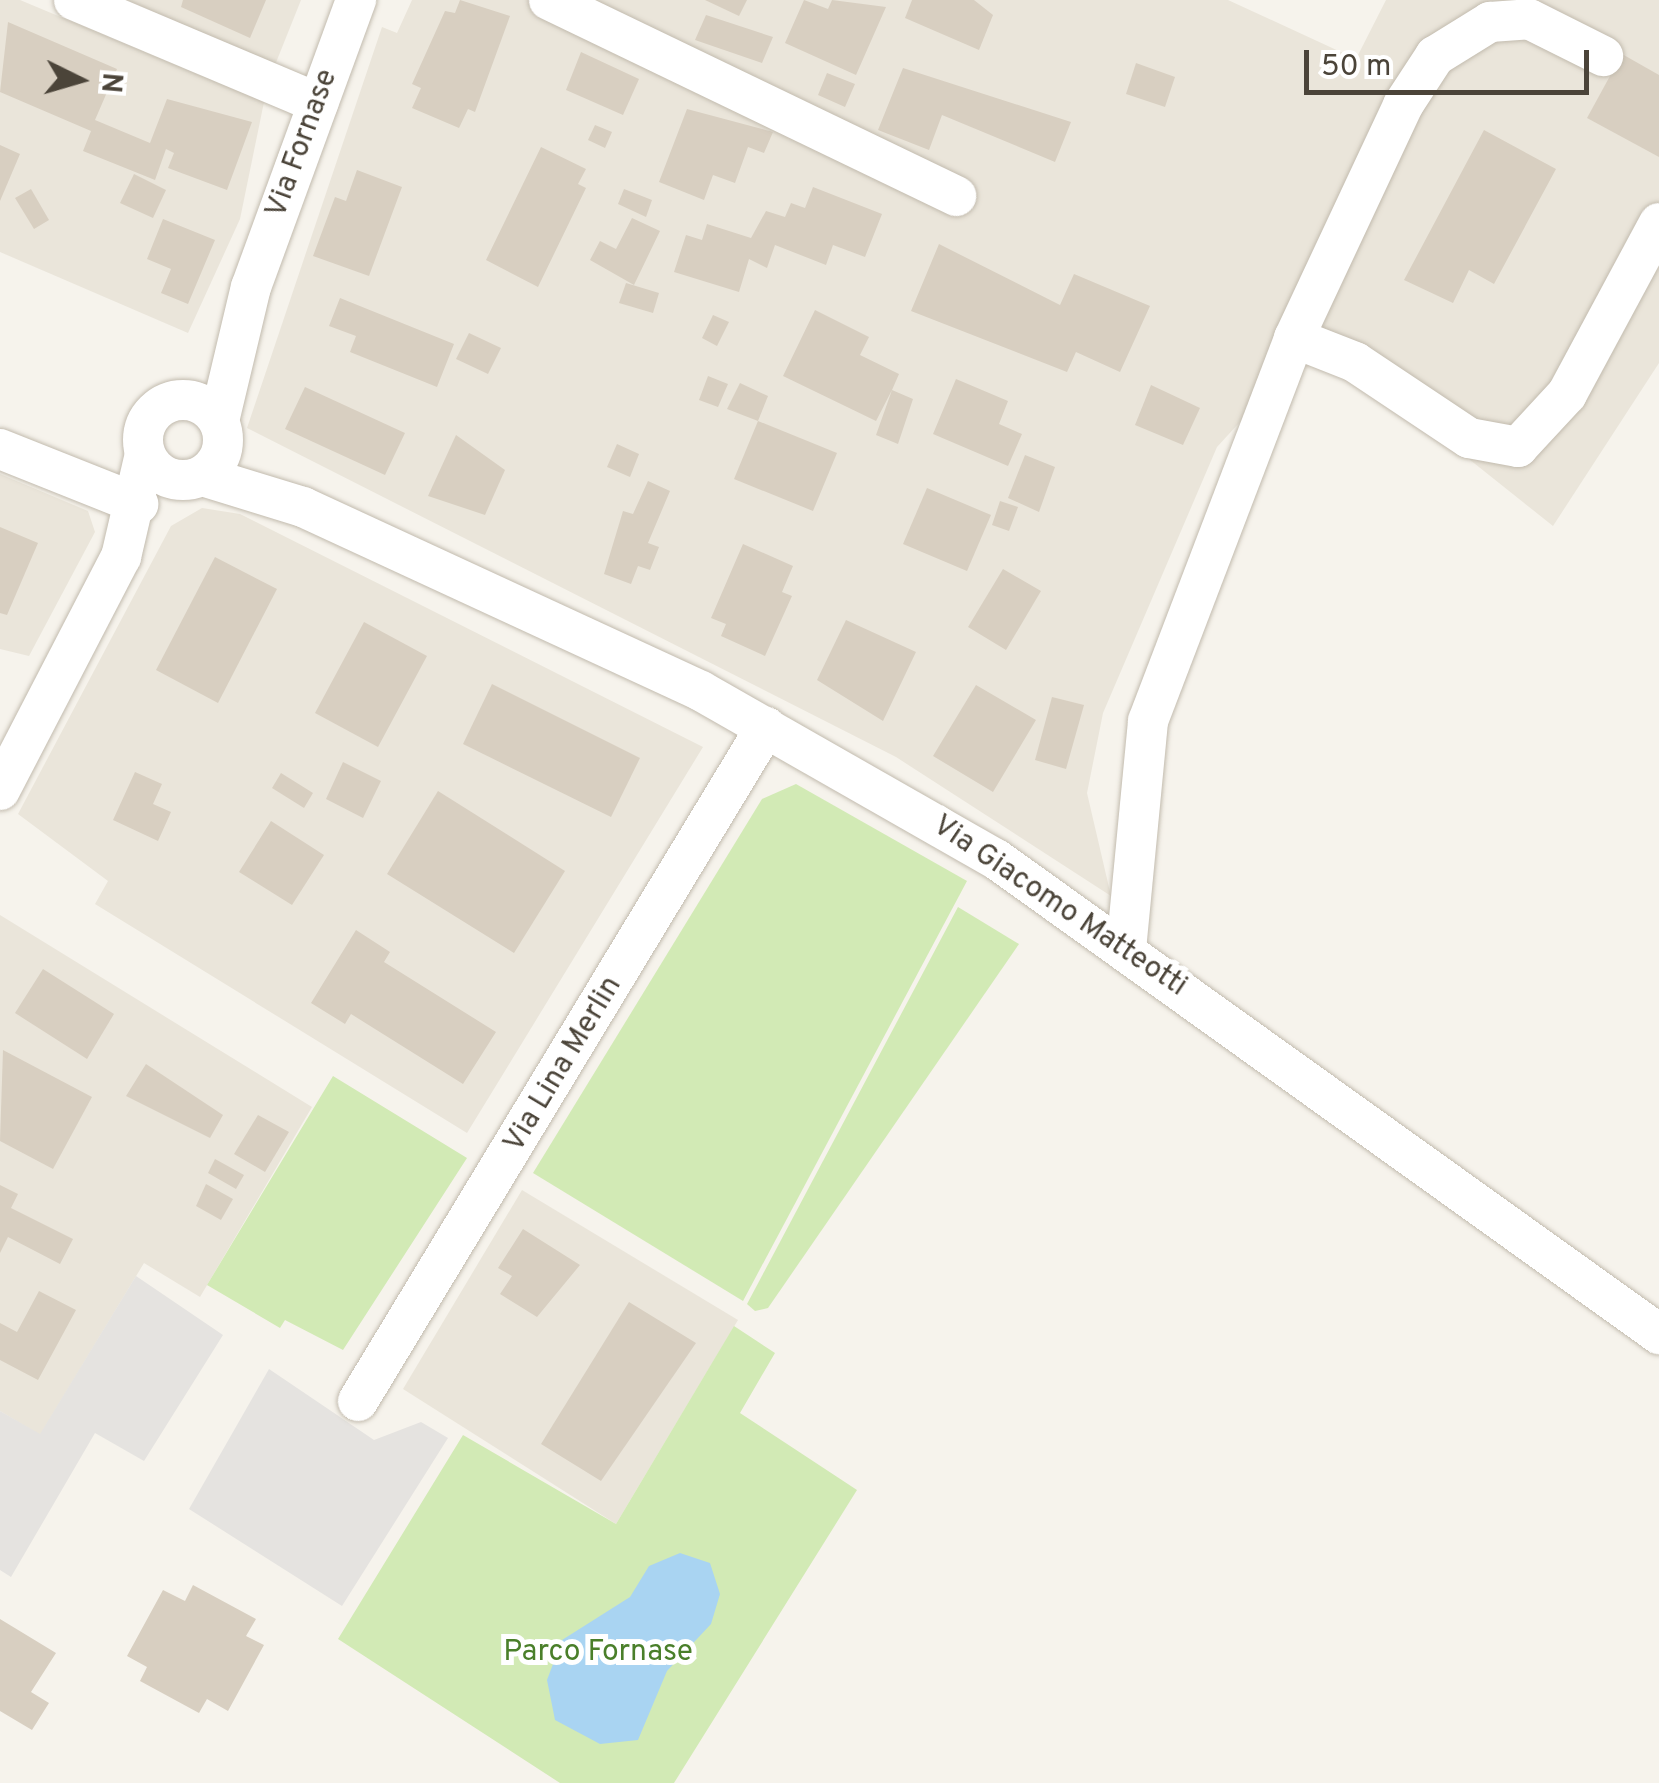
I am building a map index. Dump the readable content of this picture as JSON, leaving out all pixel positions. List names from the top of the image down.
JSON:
{
  "streets": {
    "street": ["Via Fornase", "Via Giacomo Matteotti", "Via Lina Merlin"]
  },
  "crossings": [
    ["Via Fornase", "Via Giacomo Matteotti"],
    ["Via Giacomo Matteotti", "Via Lina Merlin"]
  ],
  "parks": ["Parco Fornase"],
  "scale_bar": "50 m",
  "north": "right"
}
